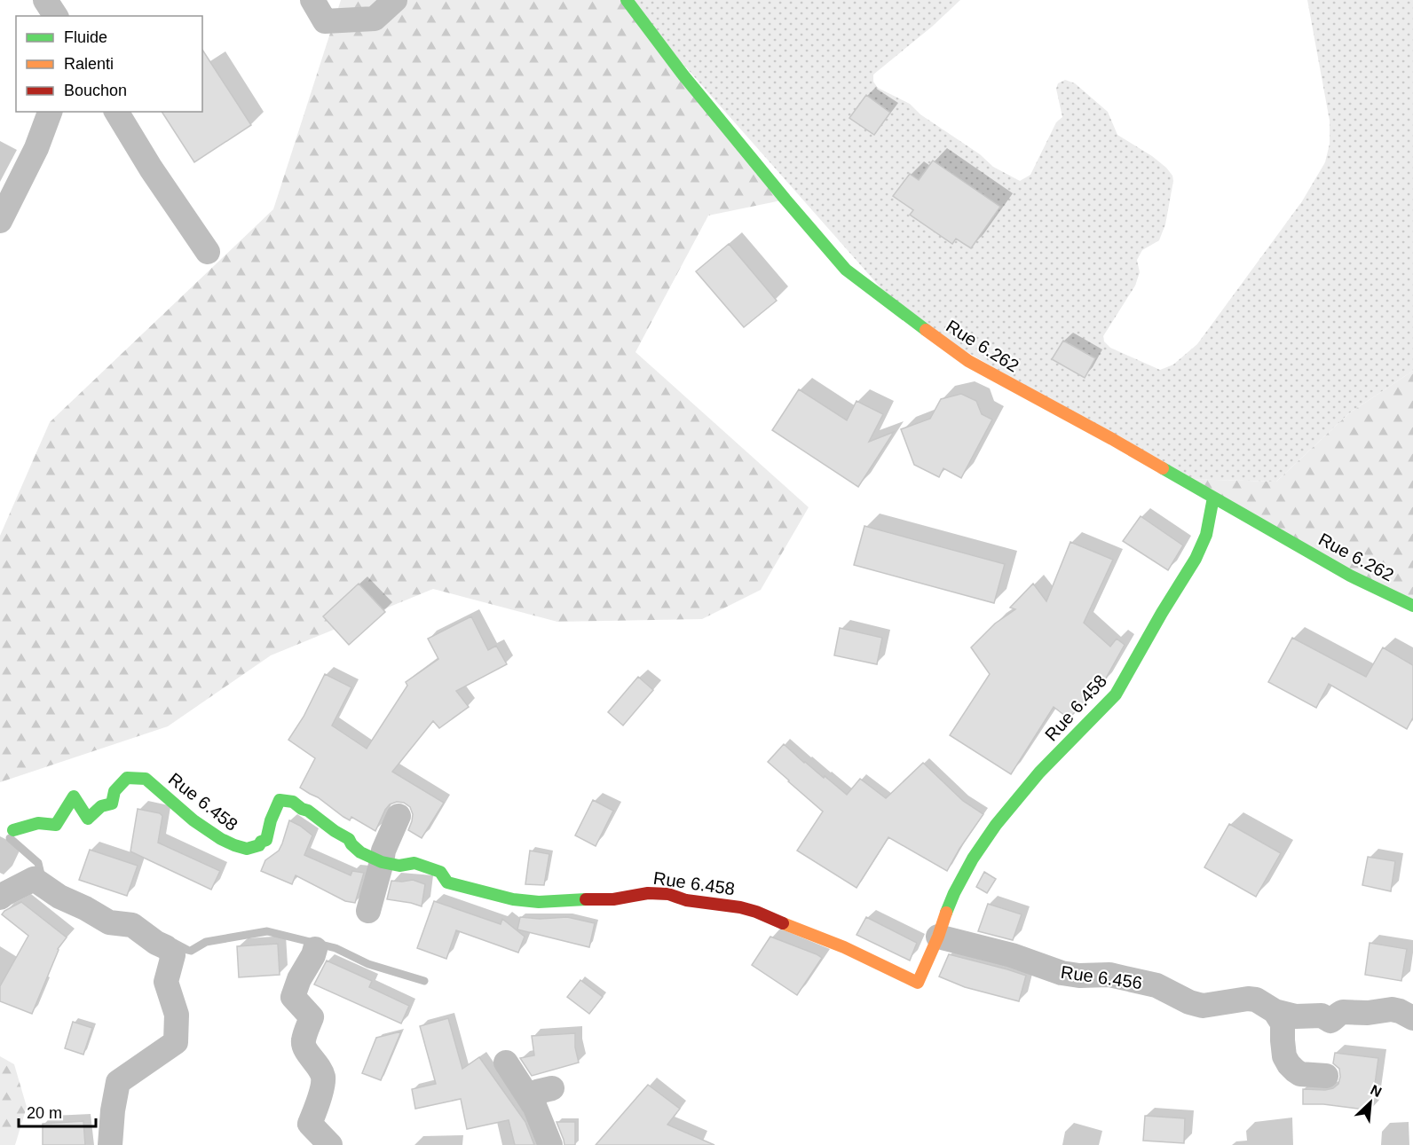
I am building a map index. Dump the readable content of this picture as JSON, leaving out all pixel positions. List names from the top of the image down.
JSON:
{
  "streets": {
    "street": ["Rue 6.262", "Rue 6.458", "Rue 6.456"]
  },
  "crossings": [
    ["Rue 6.262", "Rue 6.458"],
    ["Rue 6.458", "Rue 6.456"]
  ],
  "legend": ["Fluide", "Ralenti", "Bouchon"],
  "scale_bar": "20 m",
  "north": "top right"
}
